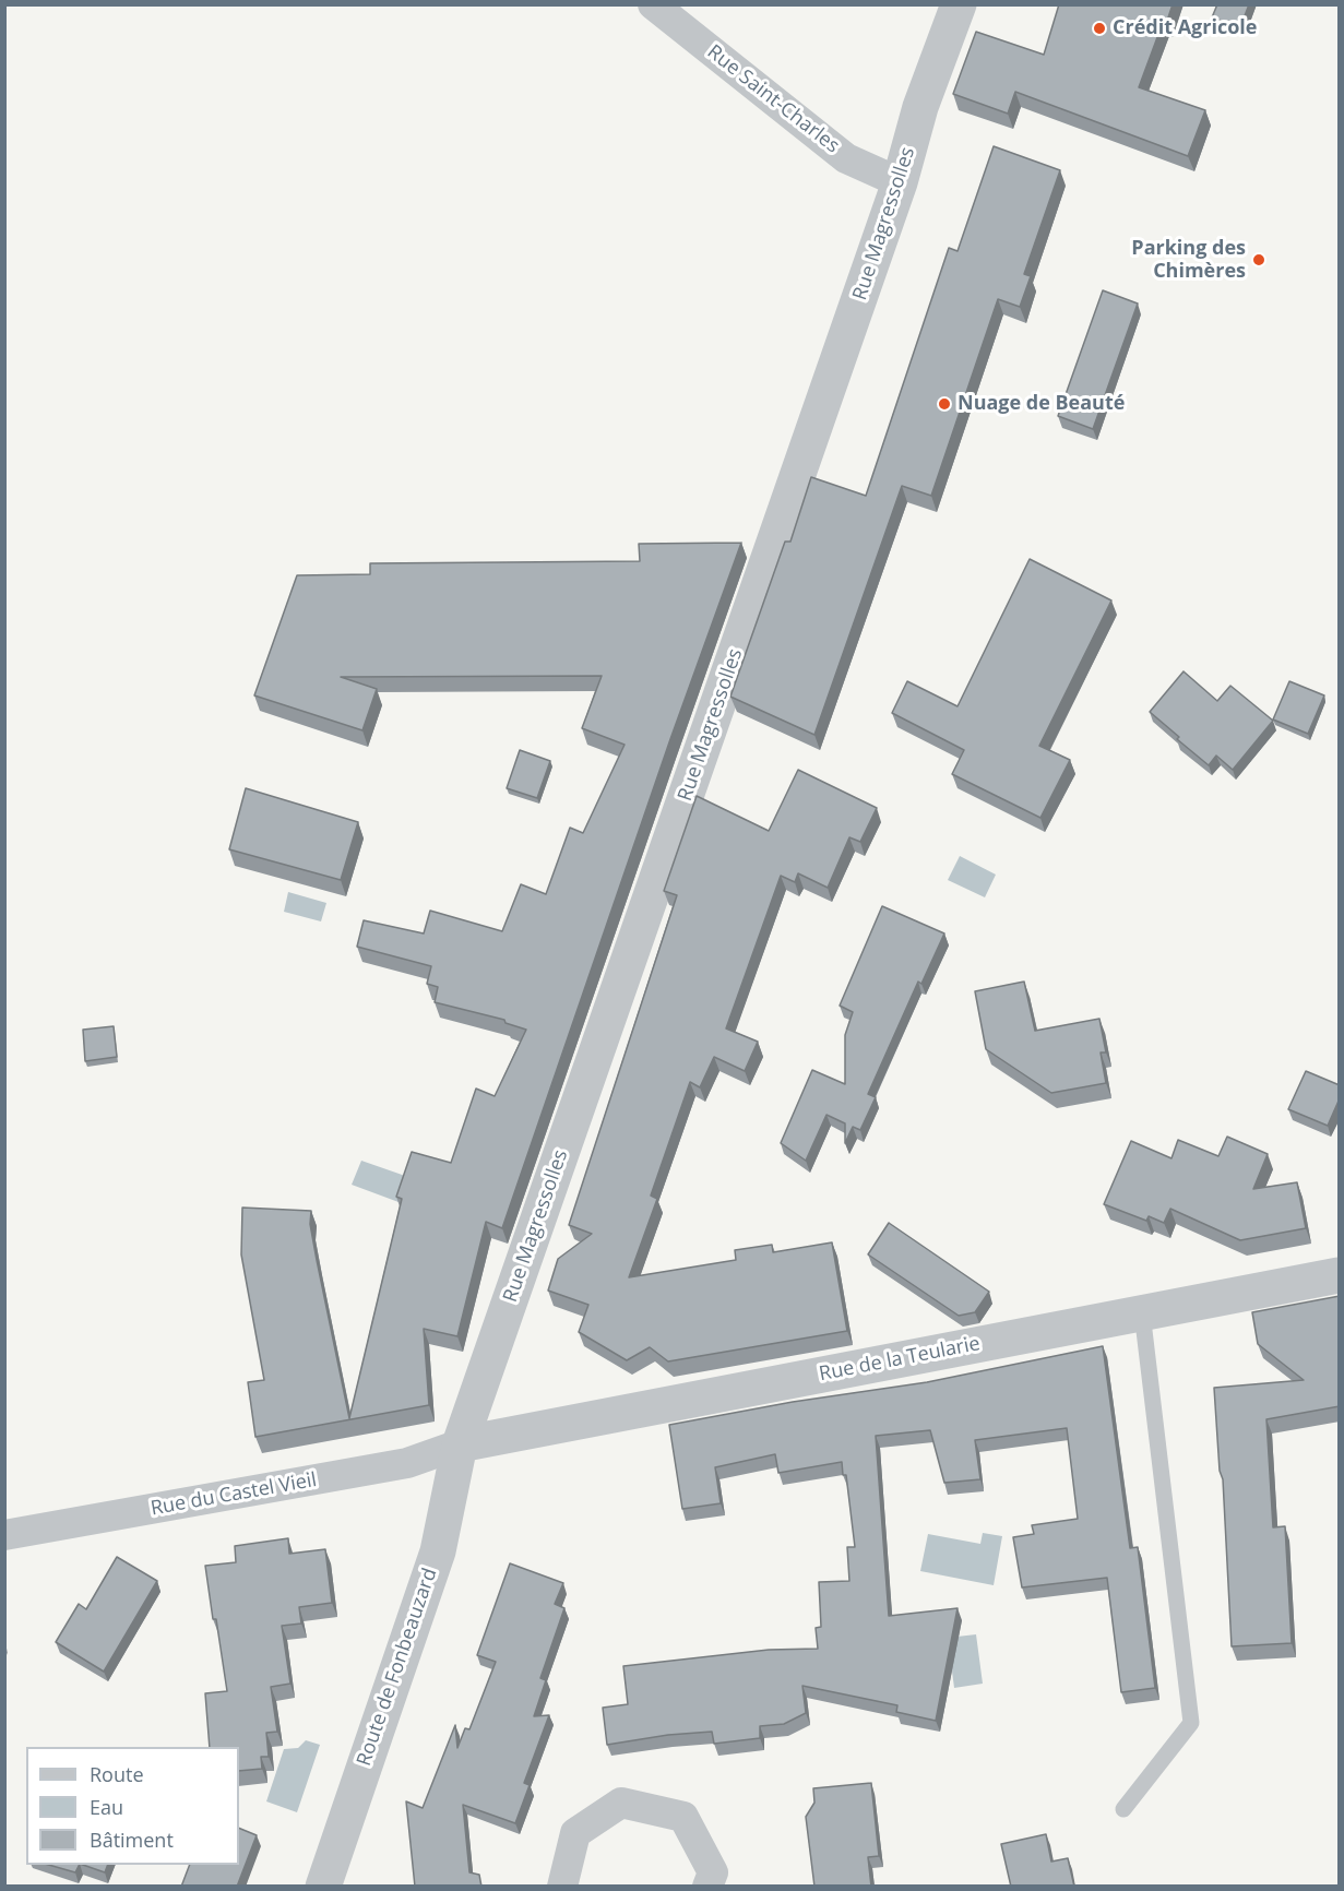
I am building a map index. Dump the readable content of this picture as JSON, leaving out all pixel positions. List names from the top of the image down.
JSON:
{
  "streets": {
    "street": [
      "Rue Saint-Charles",
      "Rue Magressolles",
      "Rue de la Teularie",
      "Rue du Castel Vieil",
      "Route de Fonbeauzard"
    ]
  },
  "crossings": [
    ["Rue Saint-Charles", "Rue Magressolles"],
    ["Rue Magressolles", "Rue de la Teularie"],
    ["Rue Magressolles", "Rue du Castel Vieil"],
    ["Rue Magressolles", "Route de Fonbeauzard"],
    ["Rue de la Teularie", "Rue du Castel Vieil"],
    ["Rue de la Teularie", "Route de Fonbeauzard"],
    ["Rue du Castel Vieil", "Route de Fonbeauzard"]
  ],
  "places": ["Crédit Agricole", "Parking des Chimères", "Nuage de Beauté"],
  "legend": ["Route", "Eau", "Bâtiment"]
}
